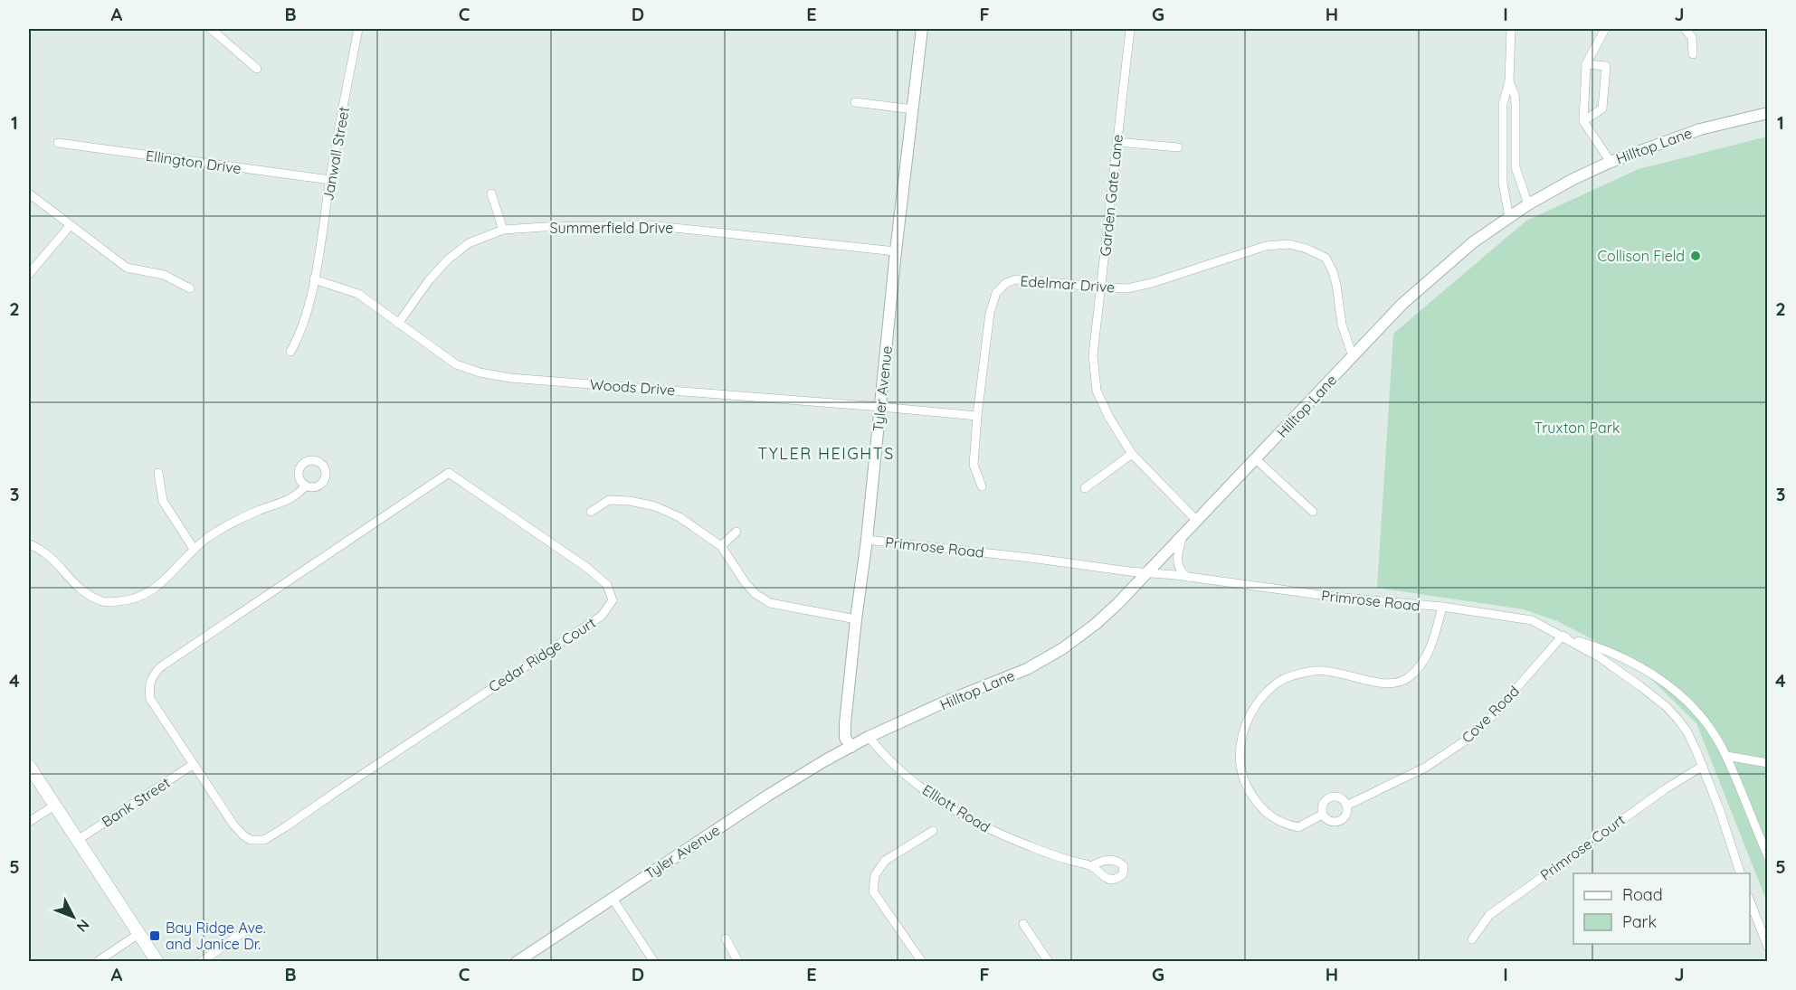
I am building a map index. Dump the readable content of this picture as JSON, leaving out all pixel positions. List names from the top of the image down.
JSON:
{
  "streets": {
    "street": [
      "Hilltop Lane",
      "Janwall Street",
      "Ellington Drive",
      "Garden Gate Lane",
      "Summerfield Drive",
      "Edelmar Drive",
      "Woods Drive",
      "Tyler Avenue",
      "Primrose Road",
      "Cedar Ridge Court",
      "Cove Road",
      "Bank Street",
      "Elliott Road",
      "Primrose Court"
    ]
  },
  "crossings": [
    ["Hilltop Lane", "Garden Gate Lane"],
    ["Hilltop Lane", "Edelmar Drive"],
    ["Hilltop Lane", "Tyler Avenue"],
    ["Hilltop Lane", "Primrose Road"],
    ["Hilltop Lane", "Elliott Road"],
    ["Janwall Street", "Ellington Drive"],
    ["Janwall Street", "Woods Drive"],
    ["Garden Gate Lane", "Edelmar Drive"],
    ["Summerfield Drive", "Woods Drive"],
    ["Summerfield Drive", "Tyler Avenue"],
    ["Edelmar Drive", "Woods Drive"],
    ["Woods Drive", "Tyler Avenue"],
    ["Tyler Avenue", "Primrose Road"],
    ["Tyler Avenue", "Elliott Road"],
    ["Primrose Road", "Cove Road"],
    ["Primrose Road", "Primrose Court"],
    ["Cedar Ridge Court", "Bank Street"]
  ],
  "districts": ["TYLER HEIGHTS"],
  "parks": ["Truxton Park"],
  "places": {
    "other": ["Collison Field"],
    "transit": ["Bay Ridge Ave. and Janice Dr."]
  },
  "legend": ["Road", "Park"],
  "north": "bottom right",
  "grid": {
    "columns": [
      "A",
      "B",
      "C",
      "D",
      "E",
      "F",
      "G",
      "H",
      "I",
      "J"
    ],
    "rows": [
      "1",
      "2",
      "3",
      "4",
      "5"
    ]
  }
}
